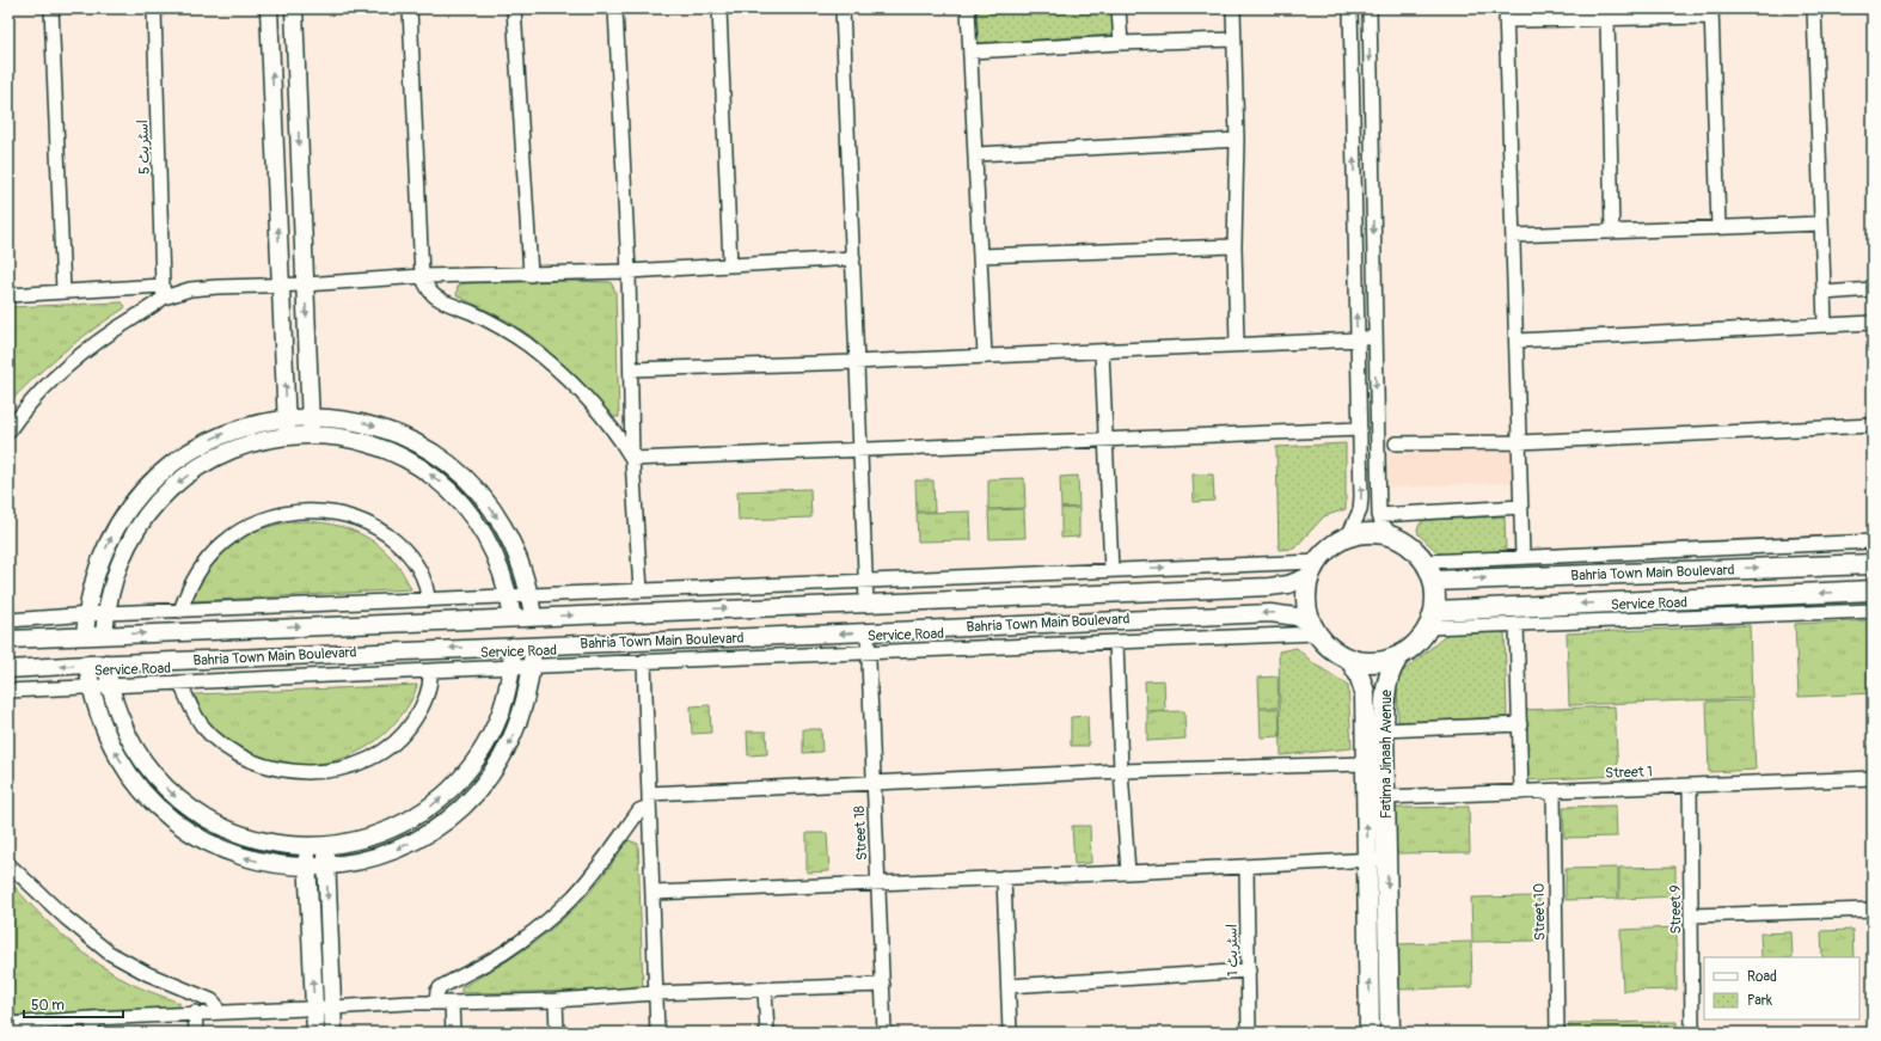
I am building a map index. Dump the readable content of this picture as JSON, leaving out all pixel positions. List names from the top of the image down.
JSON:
{
  "streets": {
    "main road": ["Bahria Town Main Boulevard", "Fatima Jinaah Avenue"],
    "street": [
      "اسٹریٹ 5",
      "Service Road",
      "Street 1",
      "Street 18",
      "Street 9",
      "Street 10",
      "اسٹریٹ 1"
    ]
  },
  "crossings": [
    ["Bahria Town Main Boulevard", "Service Road"],
    ["Bahria Town Main Boulevard", "Fatima Jinaah Avenue"],
    ["Bahria Town Main Boulevard", "Street 18"],
    ["Service Road", "Fatima Jinaah Avenue"],
    ["Service Road", "Street 18"],
    ["Fatima Jinaah Avenue", "Street 1"],
    ["Street 1", "Street 9"],
    ["Street 1", "Street 10"]
  ],
  "legend": ["Road", "Park"],
  "scale_bar": "50 m"
}
